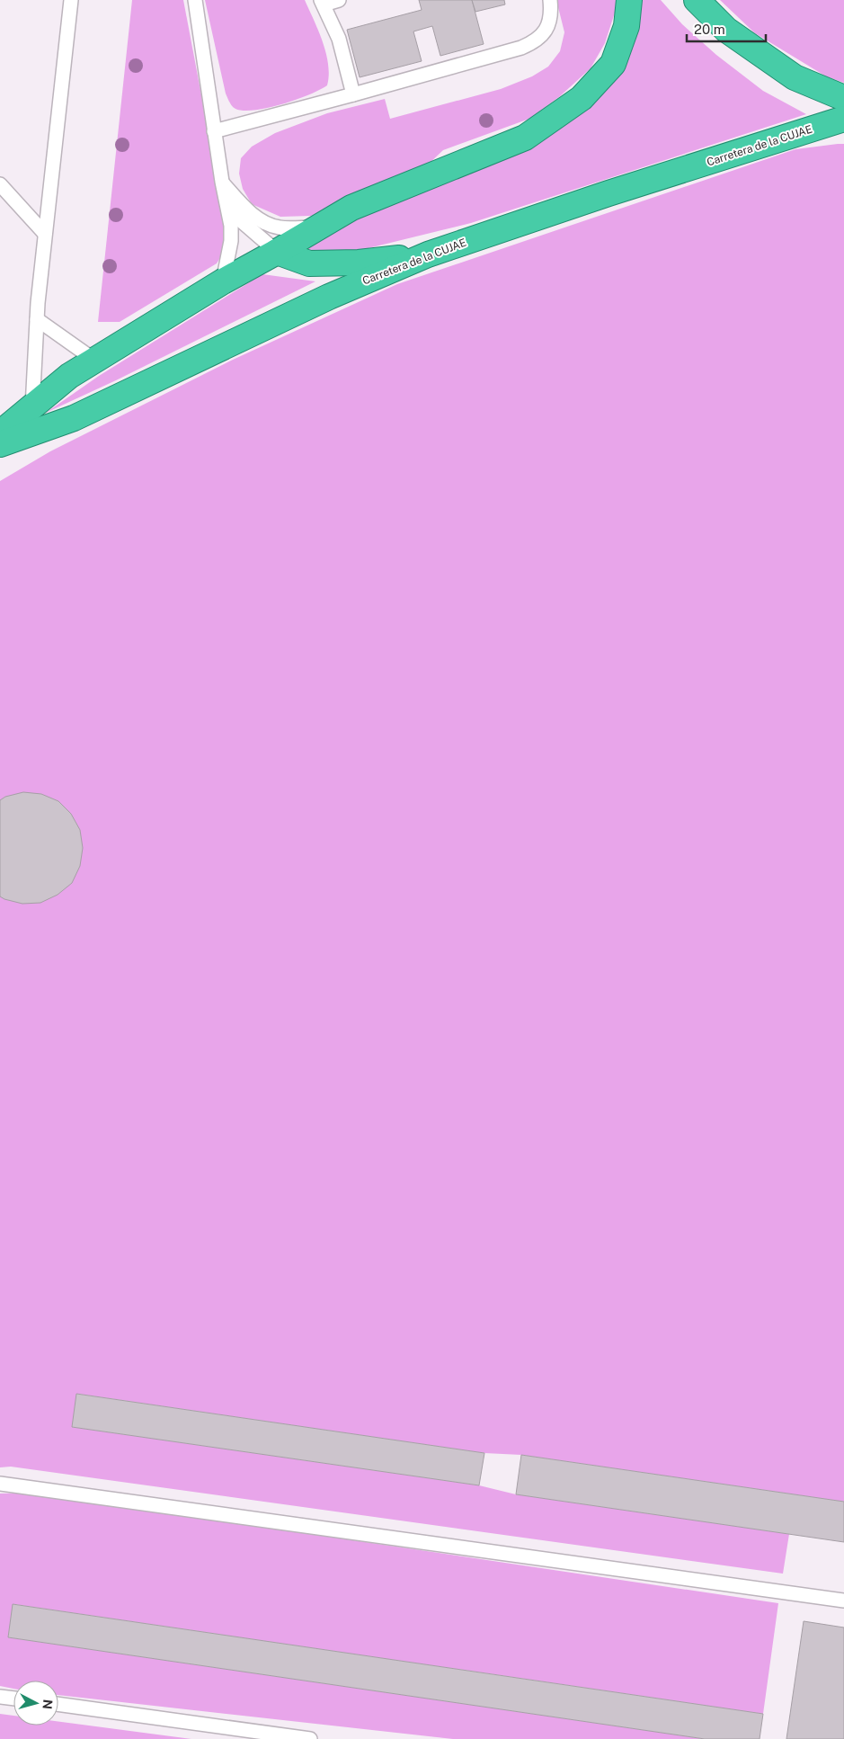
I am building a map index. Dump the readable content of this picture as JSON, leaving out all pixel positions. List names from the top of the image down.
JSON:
{
  "streets": {
    "highway": ["Carretera de la CUJAE"]
  },
  "scale_bar": "20 m",
  "north": "right"
}
